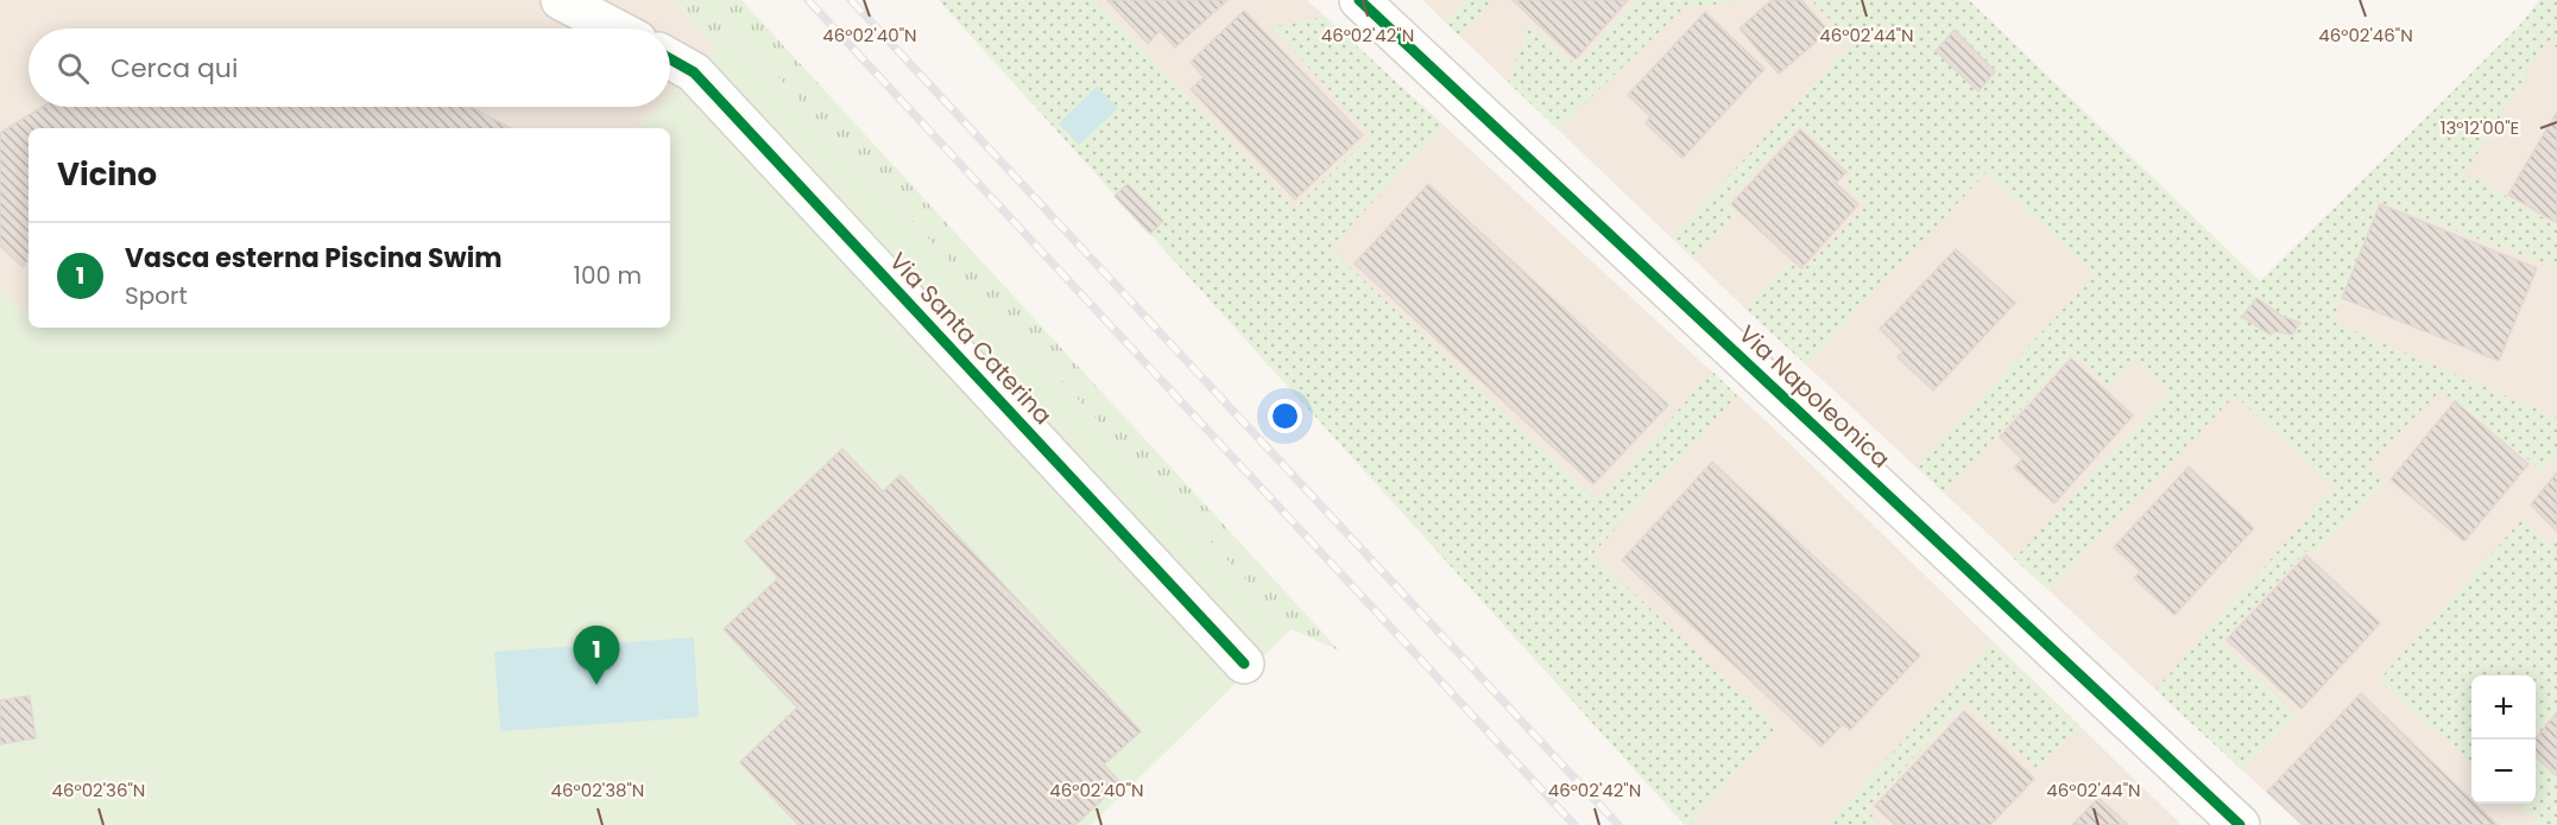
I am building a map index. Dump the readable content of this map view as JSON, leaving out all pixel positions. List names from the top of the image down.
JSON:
{
  "streets": {
    "street": ["Via Santa Caterina", "Via Napoleonica"]
  },
  "page": {
    "search": "Cerca qui",
    "heading": "Vicino",
    "list": [
      {
        "mark": "1",
        "name": "Vasca esterna Piscina Swim",
        "note": "Sport",
        "value": "100 m"
      }
    ],
    "pins": "1",
    "map_buttons": ["+", "−"]
  },
  "coordinates": [
    "46°02'40\"N",
    "46°02'42\"N",
    "46°02'44\"N",
    "46°02'46\"N",
    "13°12'00\"E",
    "46°02'36\"N",
    "46°02'38\"N"
  ]
}
